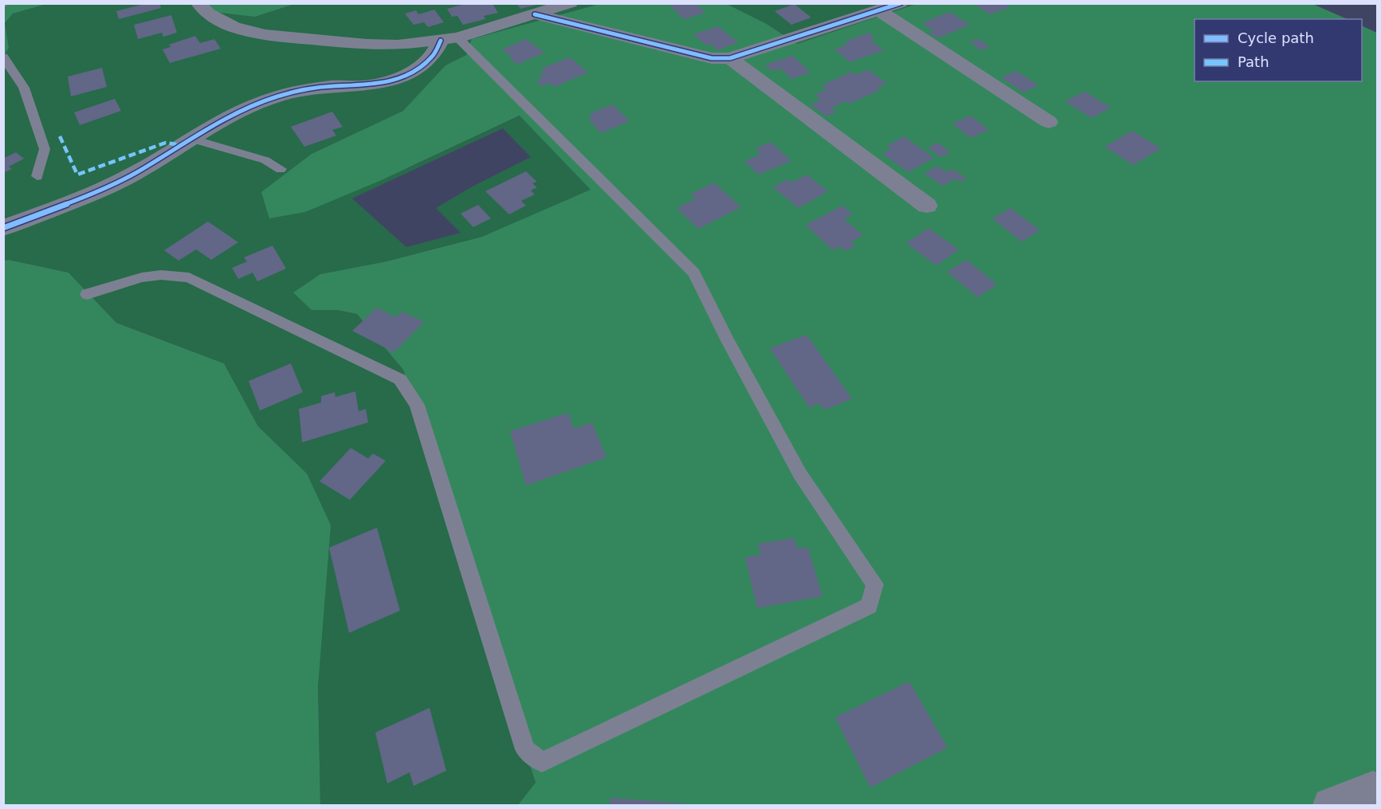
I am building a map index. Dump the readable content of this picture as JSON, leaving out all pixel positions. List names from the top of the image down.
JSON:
{
  "legend": ["Cycle path", "Path"]
}
